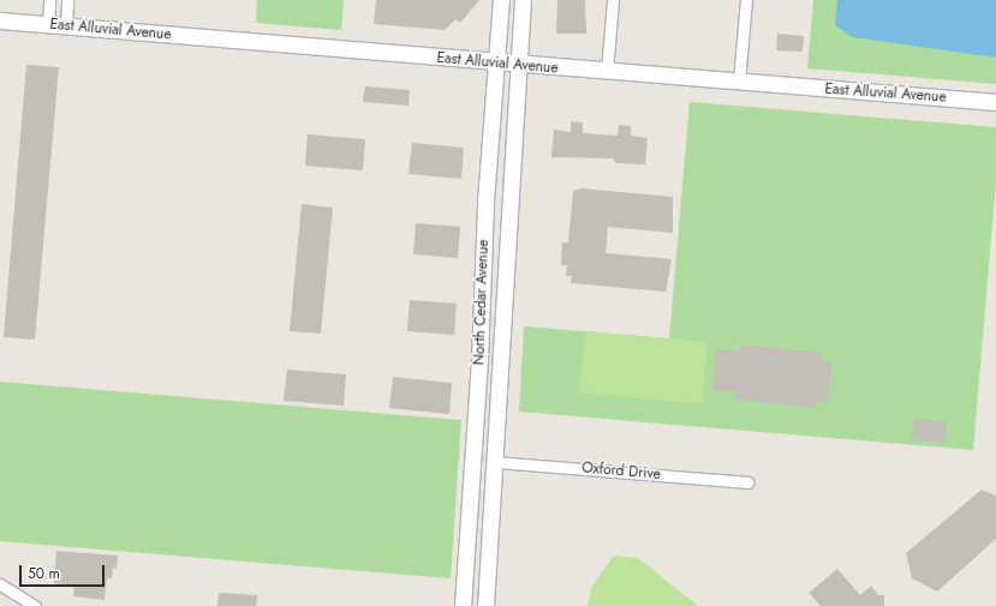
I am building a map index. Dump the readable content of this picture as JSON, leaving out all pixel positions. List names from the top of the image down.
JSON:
{
  "streets": {
    "main road": ["East Alluvial Avenue", "North Cedar Avenue"],
    "street": ["Oxford Drive"]
  },
  "crossings": [
    ["East Alluvial Avenue", "North Cedar Avenue"],
    ["North Cedar Avenue", "Oxford Drive"]
  ],
  "scale_bar": "50 m"
}
